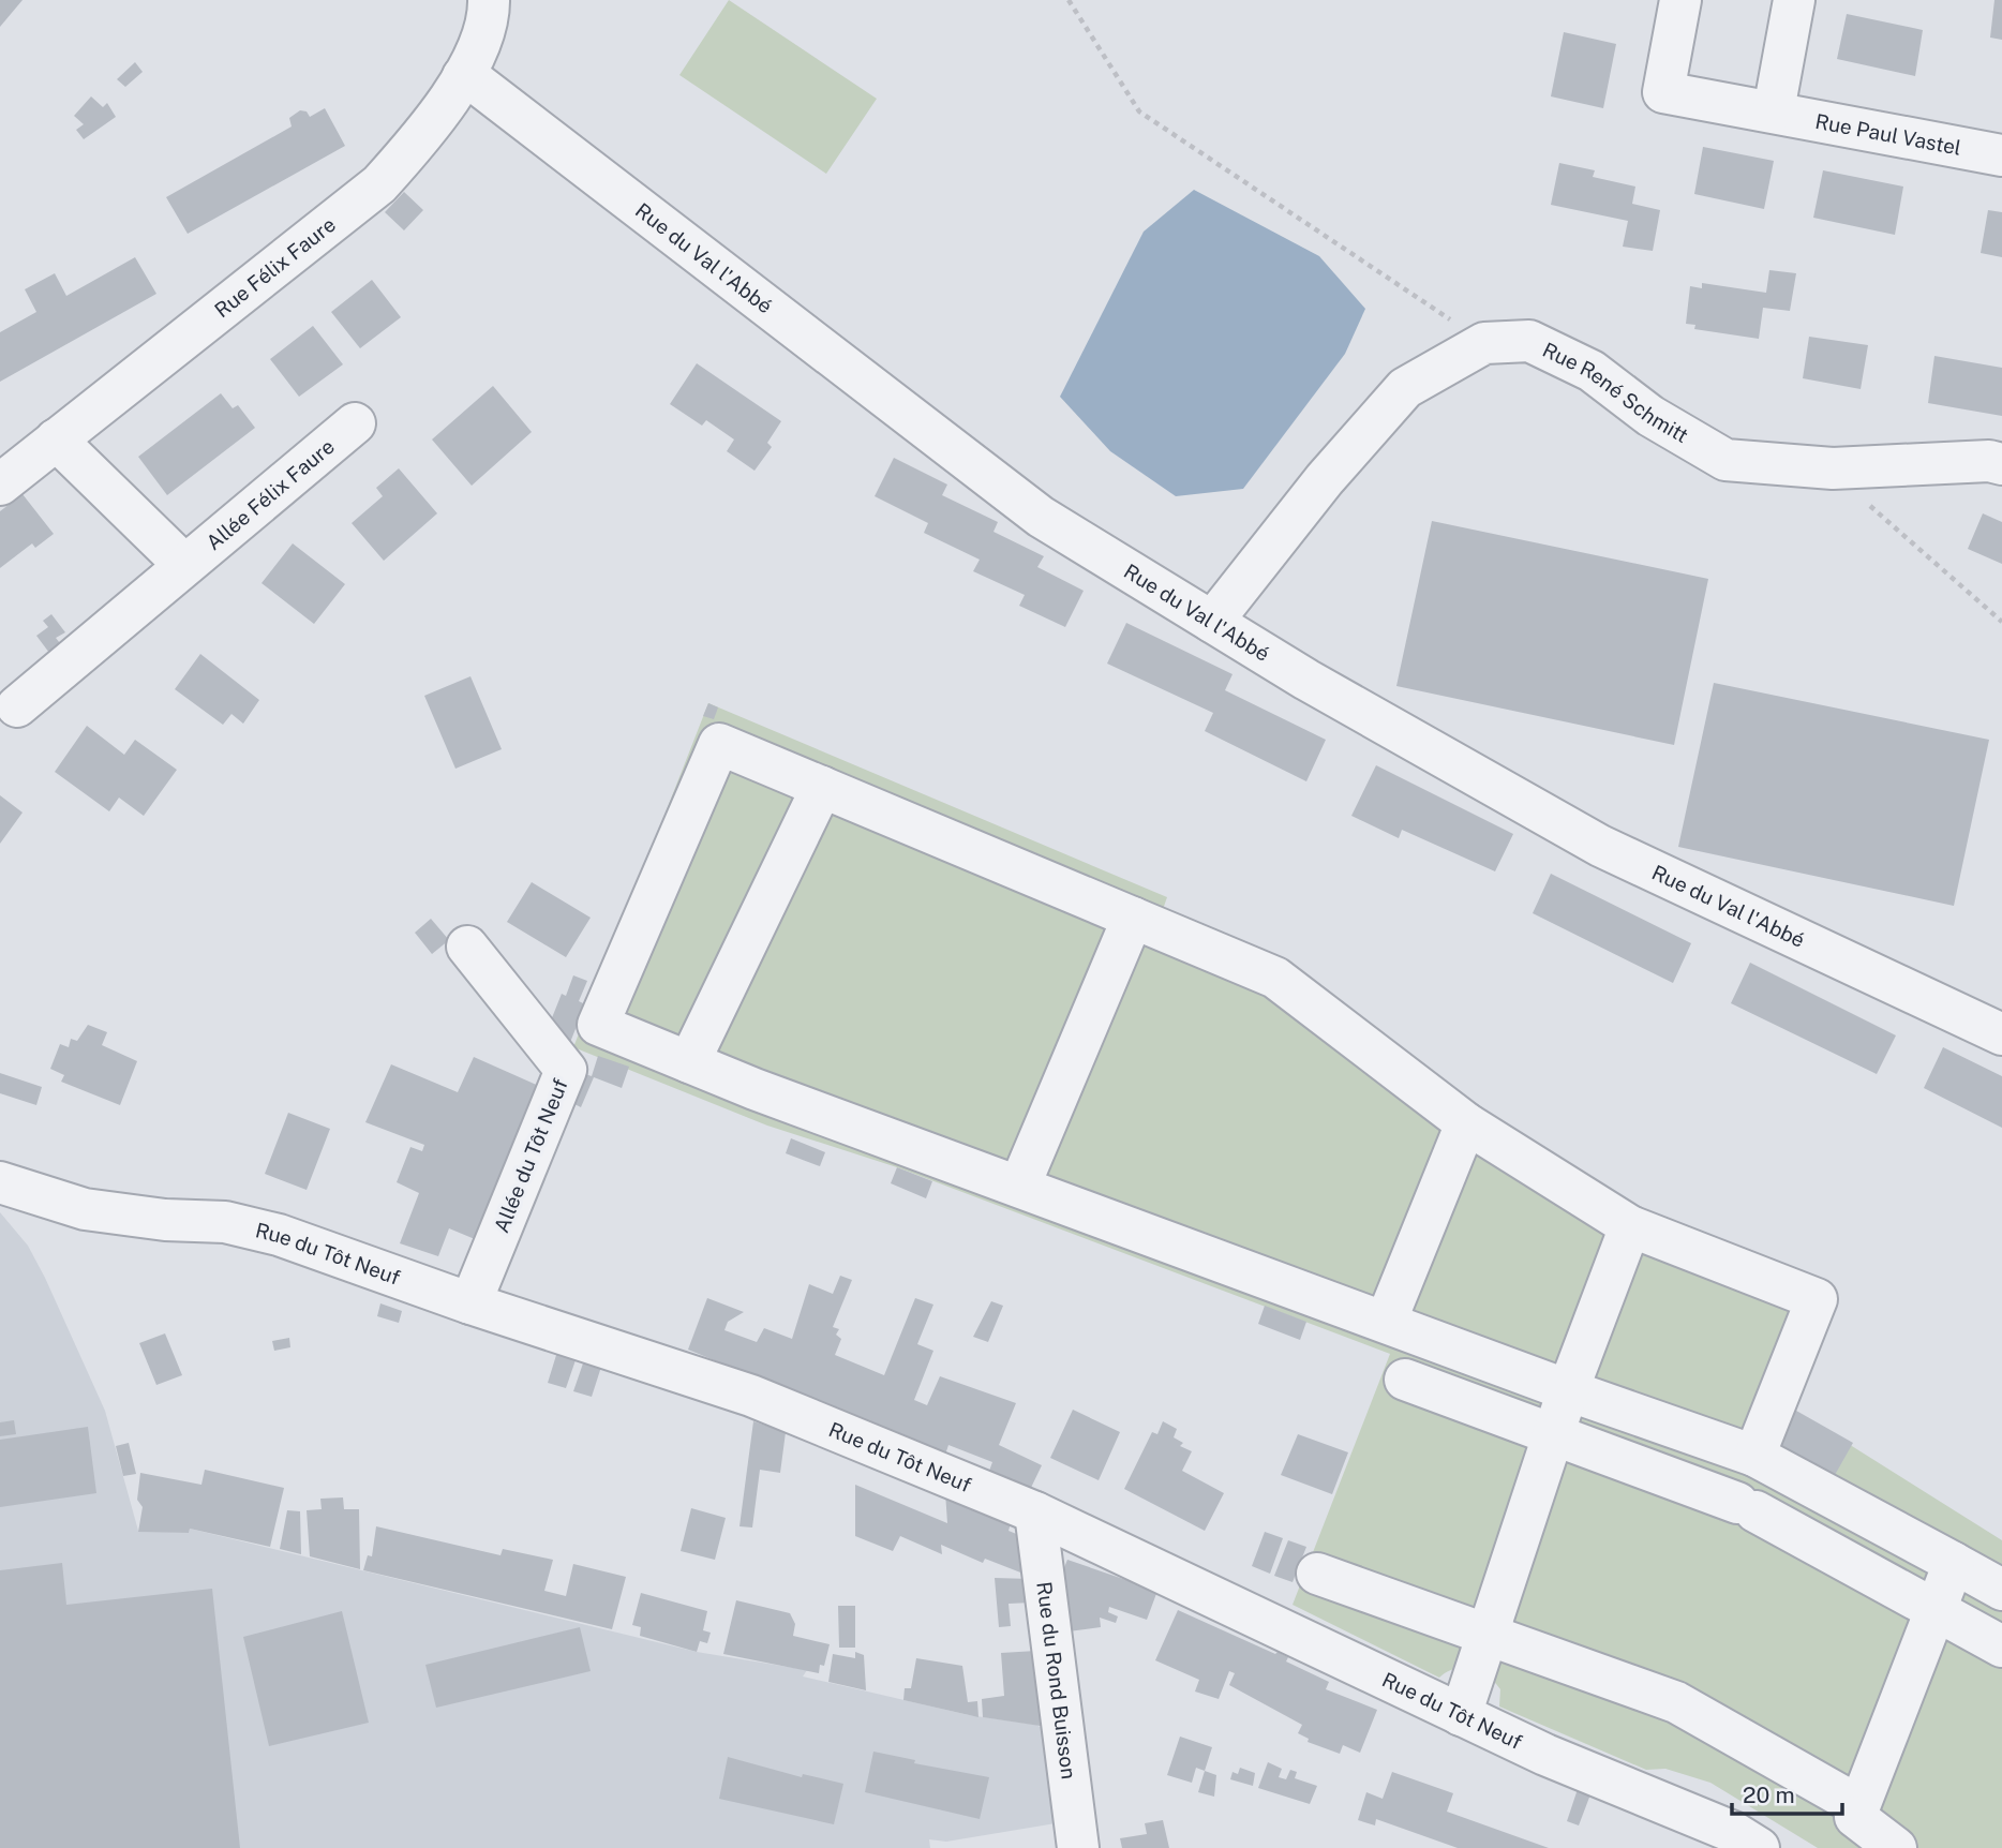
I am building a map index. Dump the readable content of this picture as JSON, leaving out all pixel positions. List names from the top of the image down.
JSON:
{
  "streets": {
    "street": [
      "Rue Paul Vastel",
      "Rue du Val l'Abbé",
      "Rue Félix Faure",
      "Rue René Schmitt",
      "Allée Félix Faure",
      "Allée du Tôt Neuf",
      "Rue du Tôt Neuf",
      "Rue du Rond Buisson"
    ]
  },
  "crossings": [
    ["Rue du Val l'Abbé", "Rue Félix Faure"],
    ["Rue du Val l'Abbé", "Rue René Schmitt"],
    ["Allée du Tôt Neuf", "Rue du Tôt Neuf"],
    ["Rue du Tôt Neuf", "Rue du Rond Buisson"]
  ],
  "scale_bar": "20 m"
}
